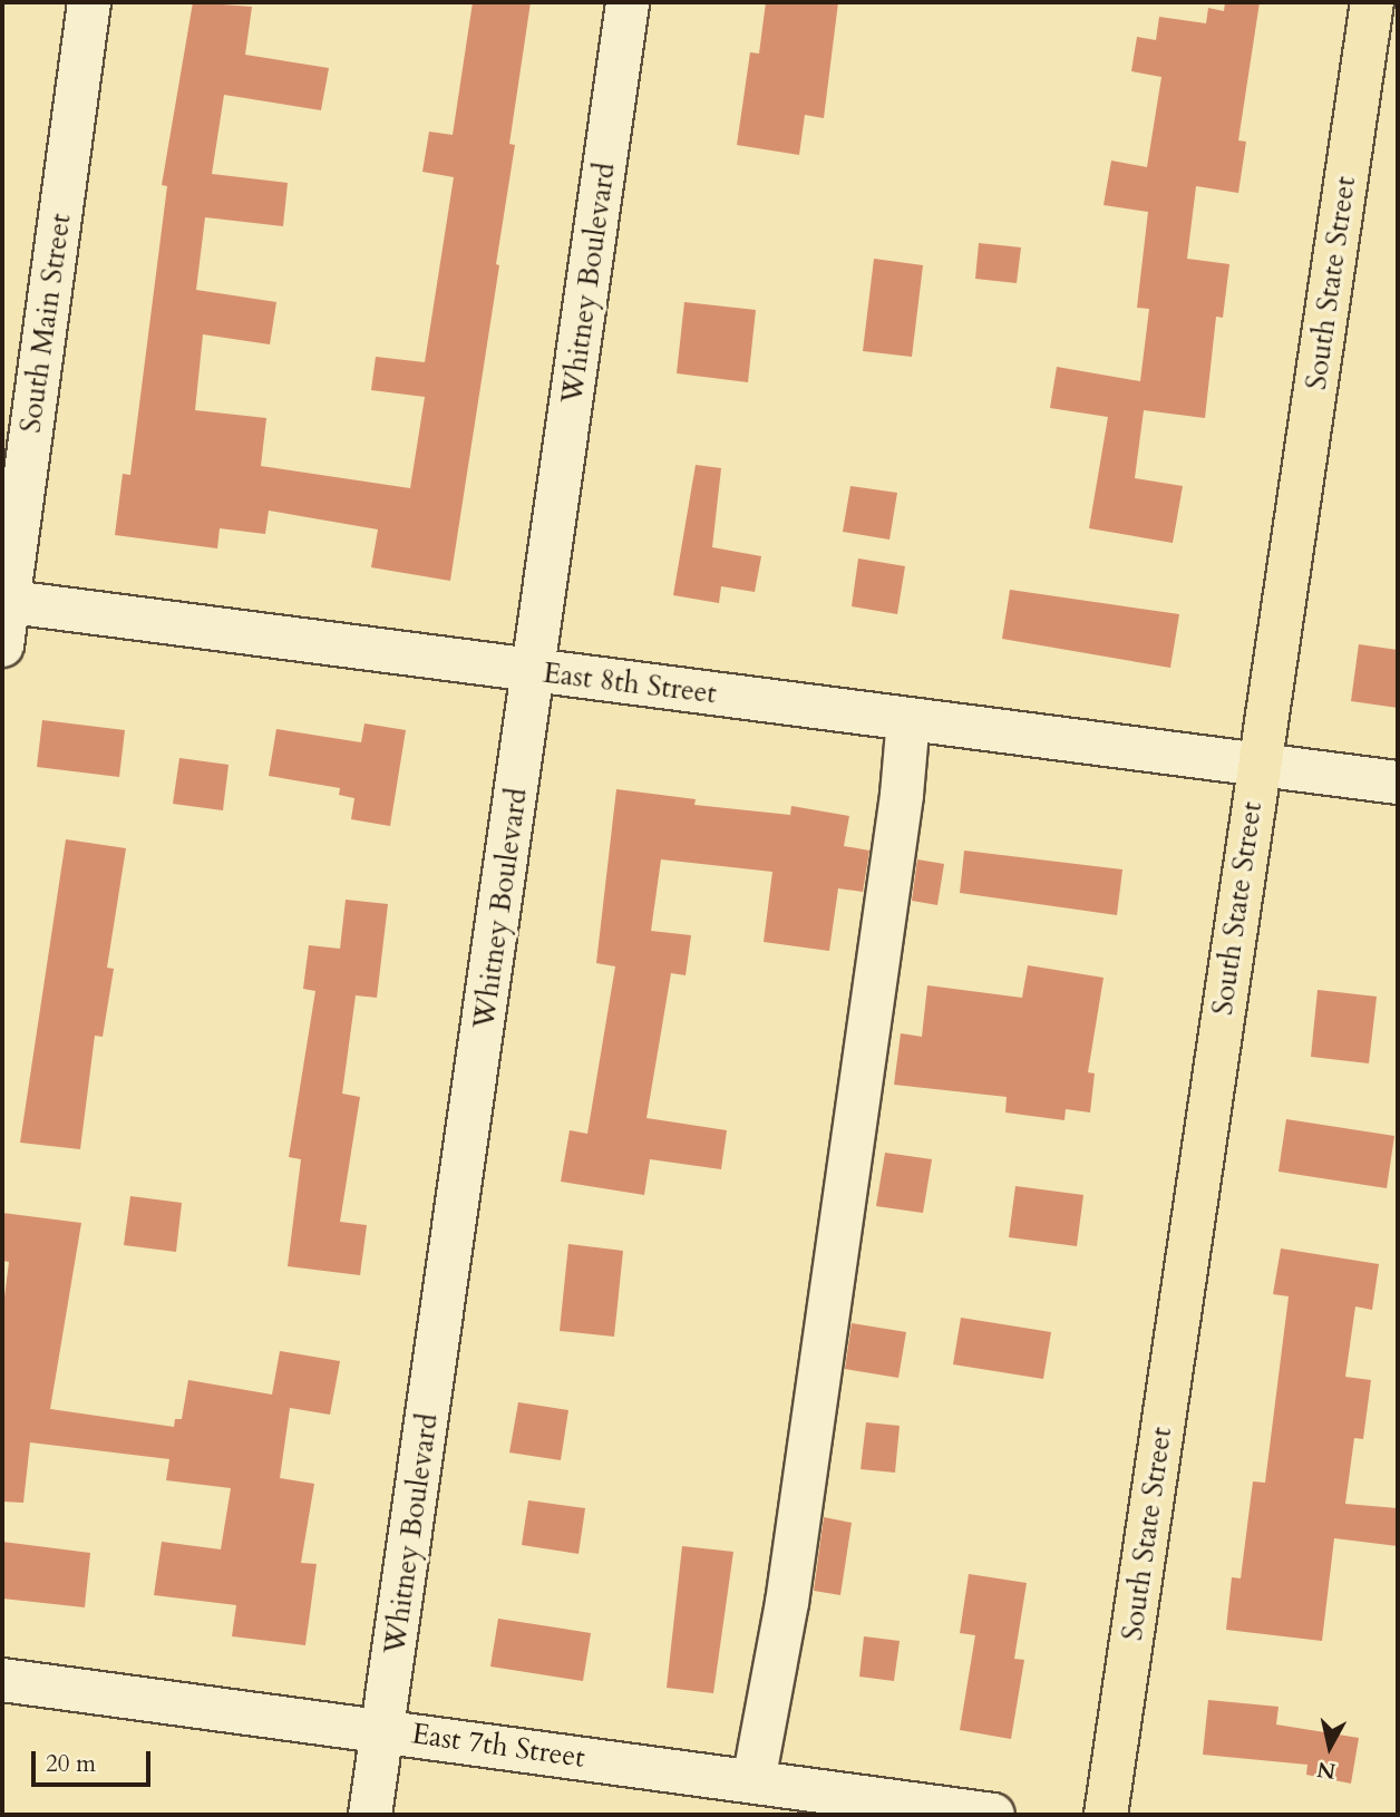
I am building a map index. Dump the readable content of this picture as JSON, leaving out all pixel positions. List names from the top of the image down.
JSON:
{
  "streets": {
    "main road": ["South State Street"],
    "street": [
      "Whitney Boulevard",
      "South Main Street",
      "East 8th Street",
      "East 7th Street"
    ]
  },
  "crossings": [
    ["Whitney Boulevard", "East 8th Street"],
    ["Whitney Boulevard", "East 7th Street"],
    ["South State Street", "East 8th Street"],
    ["South Main Street", "East 8th Street"]
  ],
  "scale_bar": "20 m",
  "north": "bottom"
}
